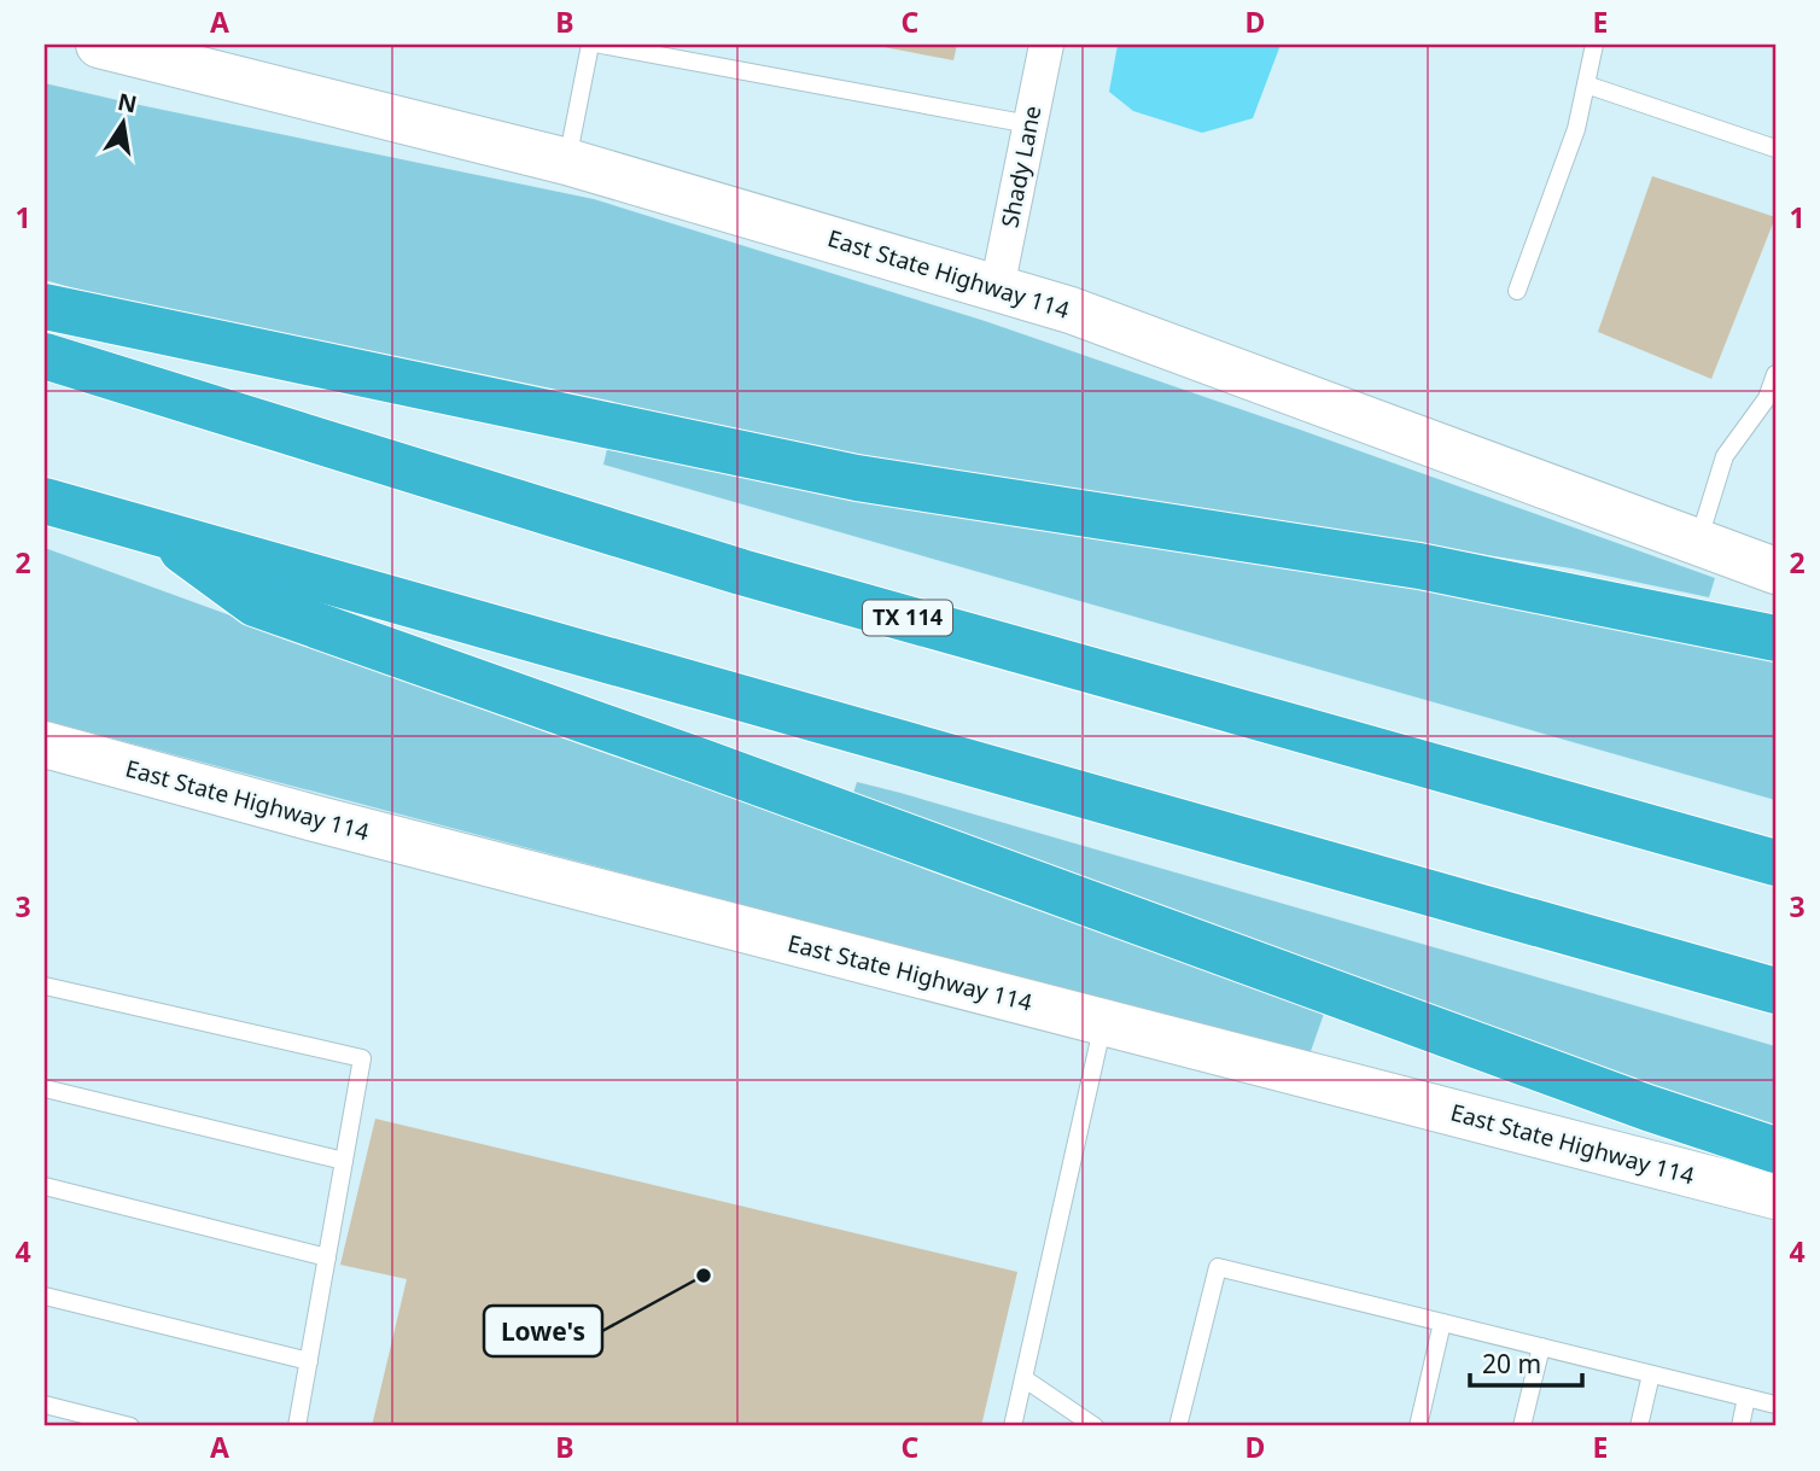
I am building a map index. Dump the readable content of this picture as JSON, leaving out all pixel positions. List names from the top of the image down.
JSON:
{
  "streets": {
    "highway": ["TX 114"],
    "main road": ["East State Highway 114"],
    "street": ["Shady Lane"]
  },
  "crossings": [
    ["Shady Lane", "East State Highway 114"]
  ],
  "places": ["Lowe's"],
  "scale_bar": "20 m",
  "north": "top",
  "grid": {
    "columns": [
      "A",
      "B",
      "C",
      "D",
      "E"
    ],
    "rows": [
      "1",
      "2",
      "3",
      "4"
    ]
  }
}
